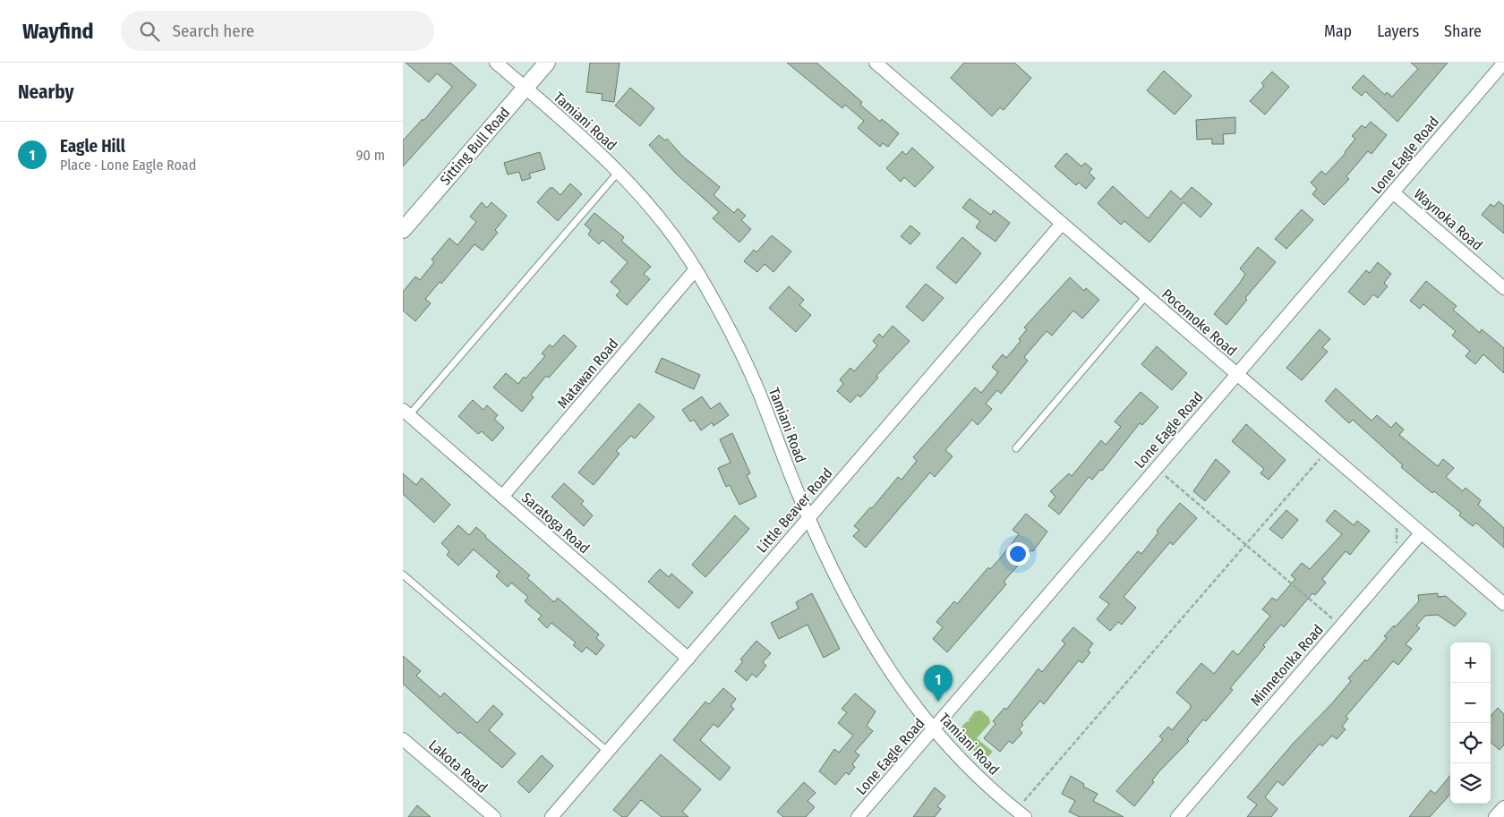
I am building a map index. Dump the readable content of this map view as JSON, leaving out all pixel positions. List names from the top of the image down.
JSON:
{
  "streets": {
    "street": [
      "Tamiani Road",
      "Sitting Bull Road",
      "Lone Eagle Road",
      "Waynoka Road",
      "Pocomoke Road",
      "Matawan Road",
      "Little Beaver Road",
      "Saratoga Road",
      "Minnetonka Road",
      "Lakota Road"
    ]
  },
  "crossings": [
    ["Tamiani Road", "Sitting Bull Road"],
    ["Tamiani Road", "Lone Eagle Road"],
    ["Tamiani Road", "Matawan Road"],
    ["Tamiani Road", "Little Beaver Road"],
    ["Lone Eagle Road", "Waynoka Road"],
    ["Lone Eagle Road", "Pocomoke Road"],
    ["Pocomoke Road", "Little Beaver Road"],
    ["Pocomoke Road", "Minnetonka Road"],
    ["Matawan Road", "Saratoga Road"],
    ["Little Beaver Road", "Saratoga Road"]
  ],
  "page": {
    "header": "Wayfind",
    "search": "Search here",
    "nav": ["Map", "Layers", "Share"],
    "heading": "Nearby",
    "list": [
      {
        "mark": "1",
        "name": "Eagle Hill",
        "note": "Place · Lone Eagle Road",
        "value": "90 m"
      }
    ],
    "map_buttons": ["+", "−"],
    "pins": "1"
  }
}
